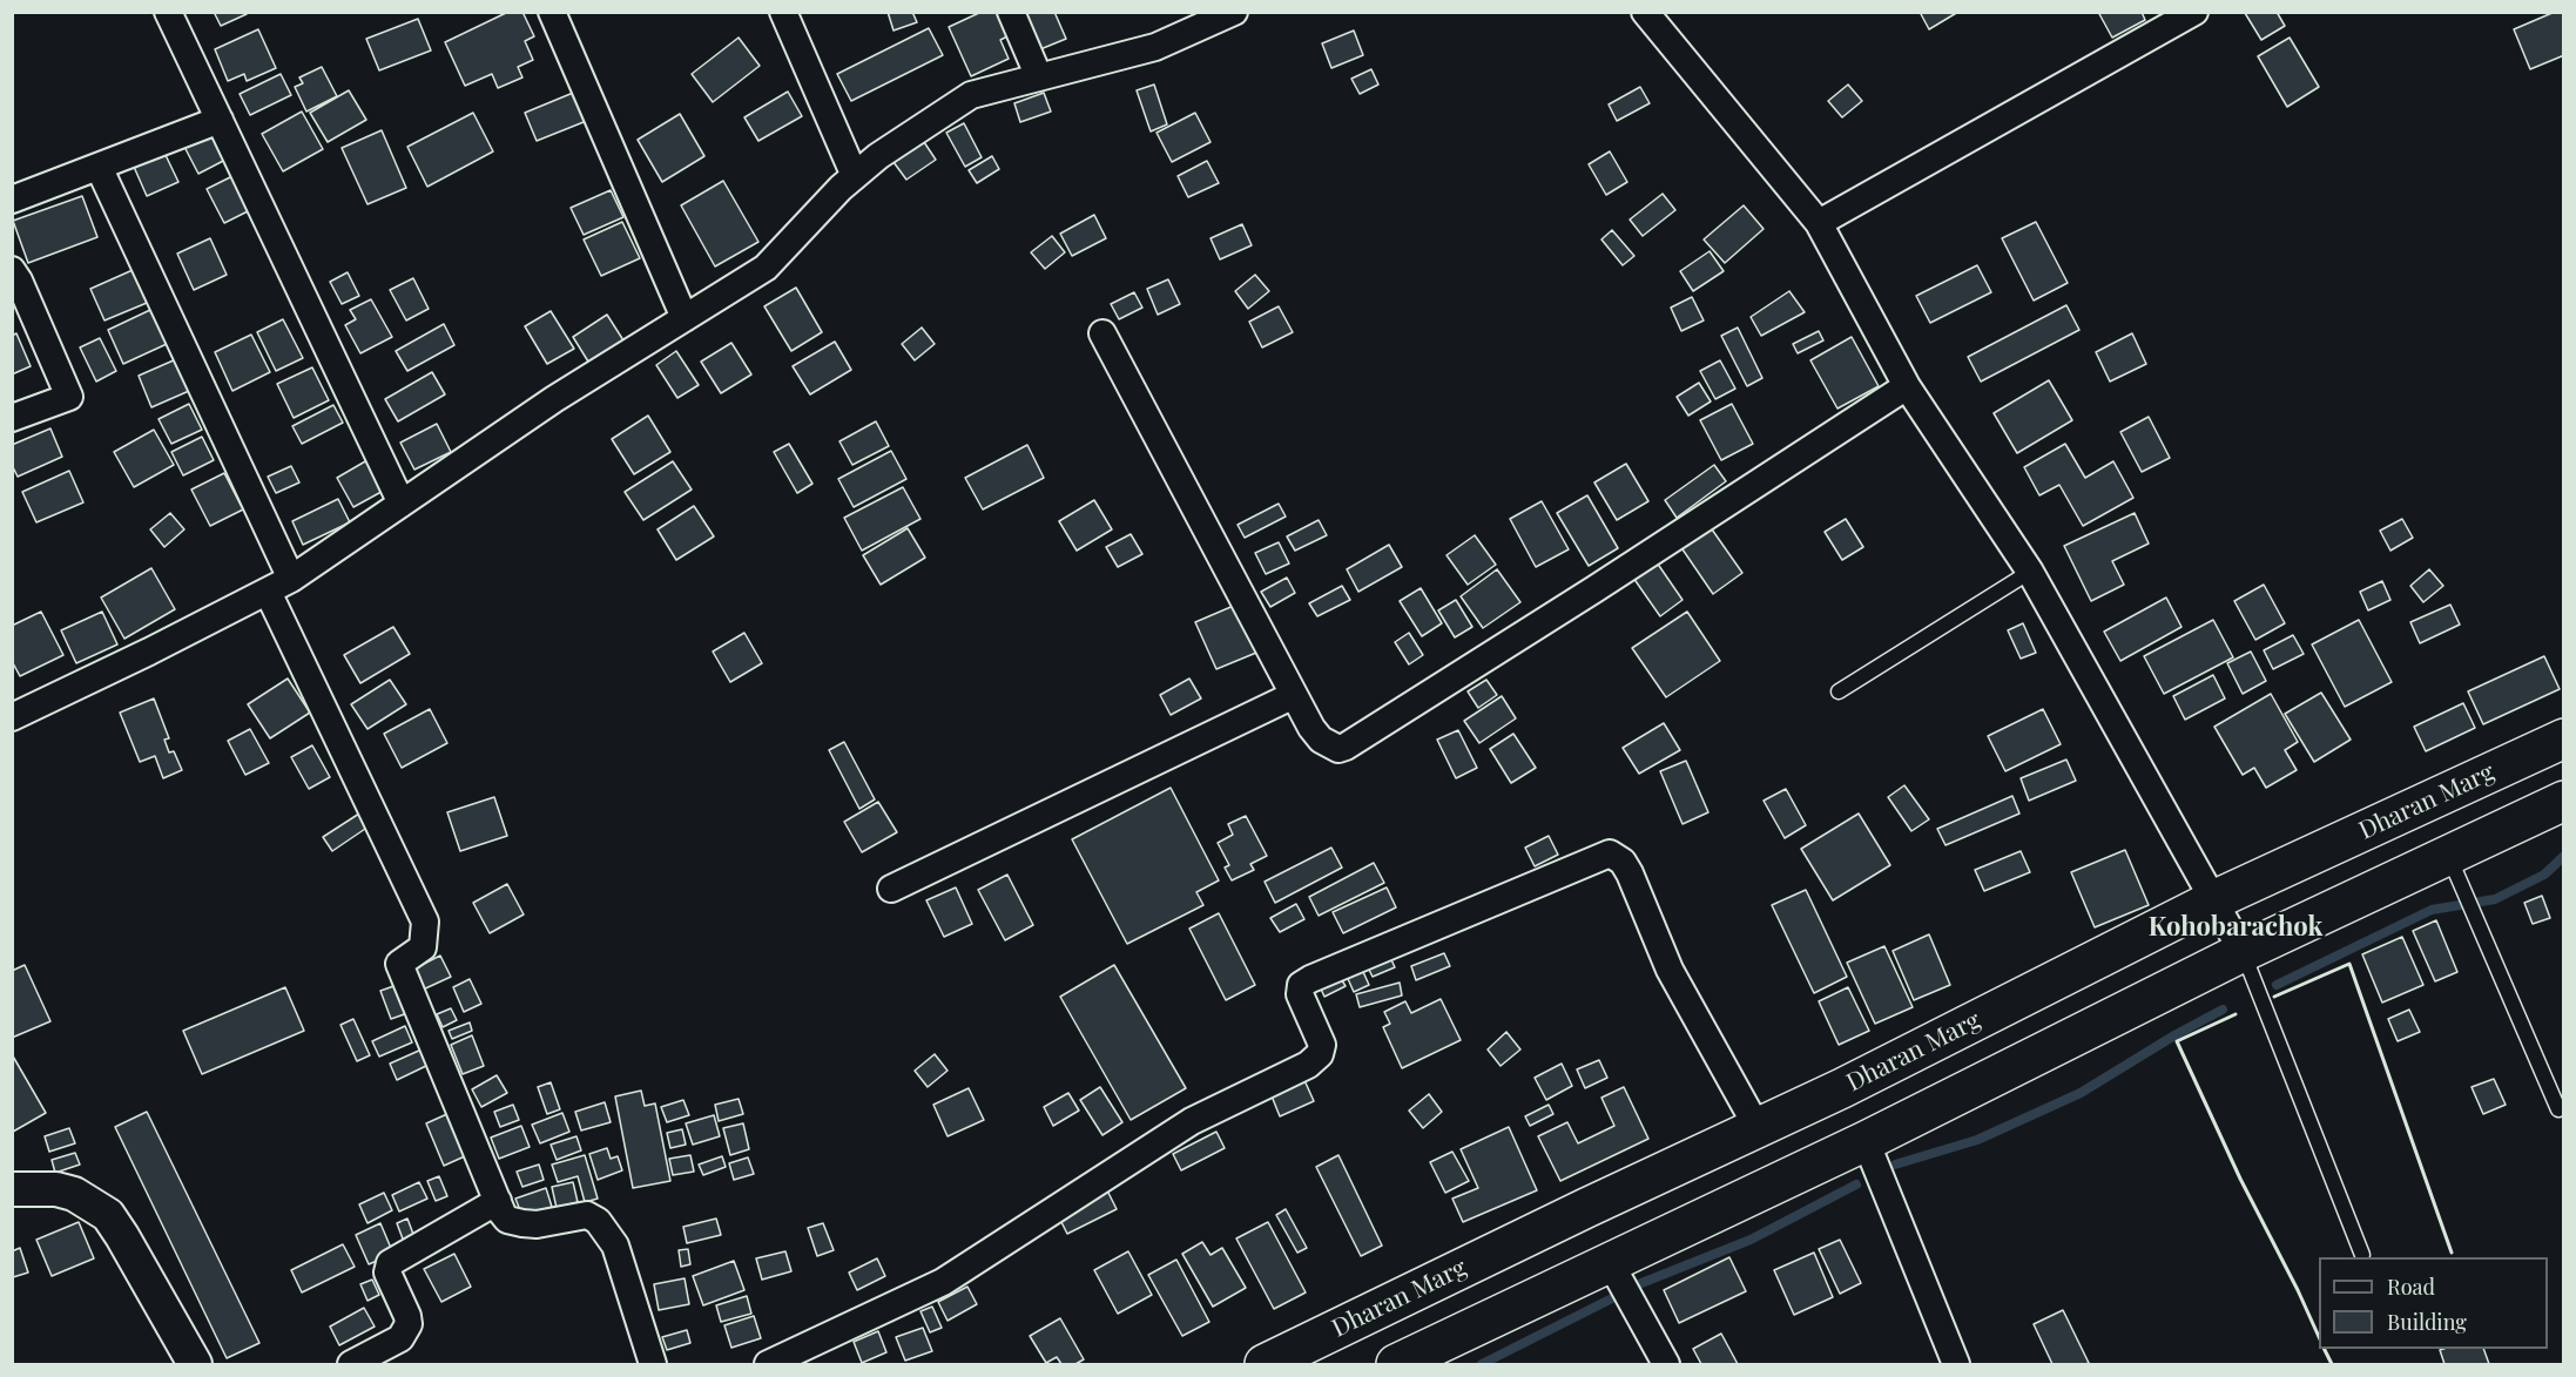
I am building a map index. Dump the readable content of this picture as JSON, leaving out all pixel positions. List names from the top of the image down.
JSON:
{
  "streets": {
    "main road": ["Dharan Marg"]
  },
  "districts": ["Kohobarachok"],
  "legend": ["Road", "Building"]
}
